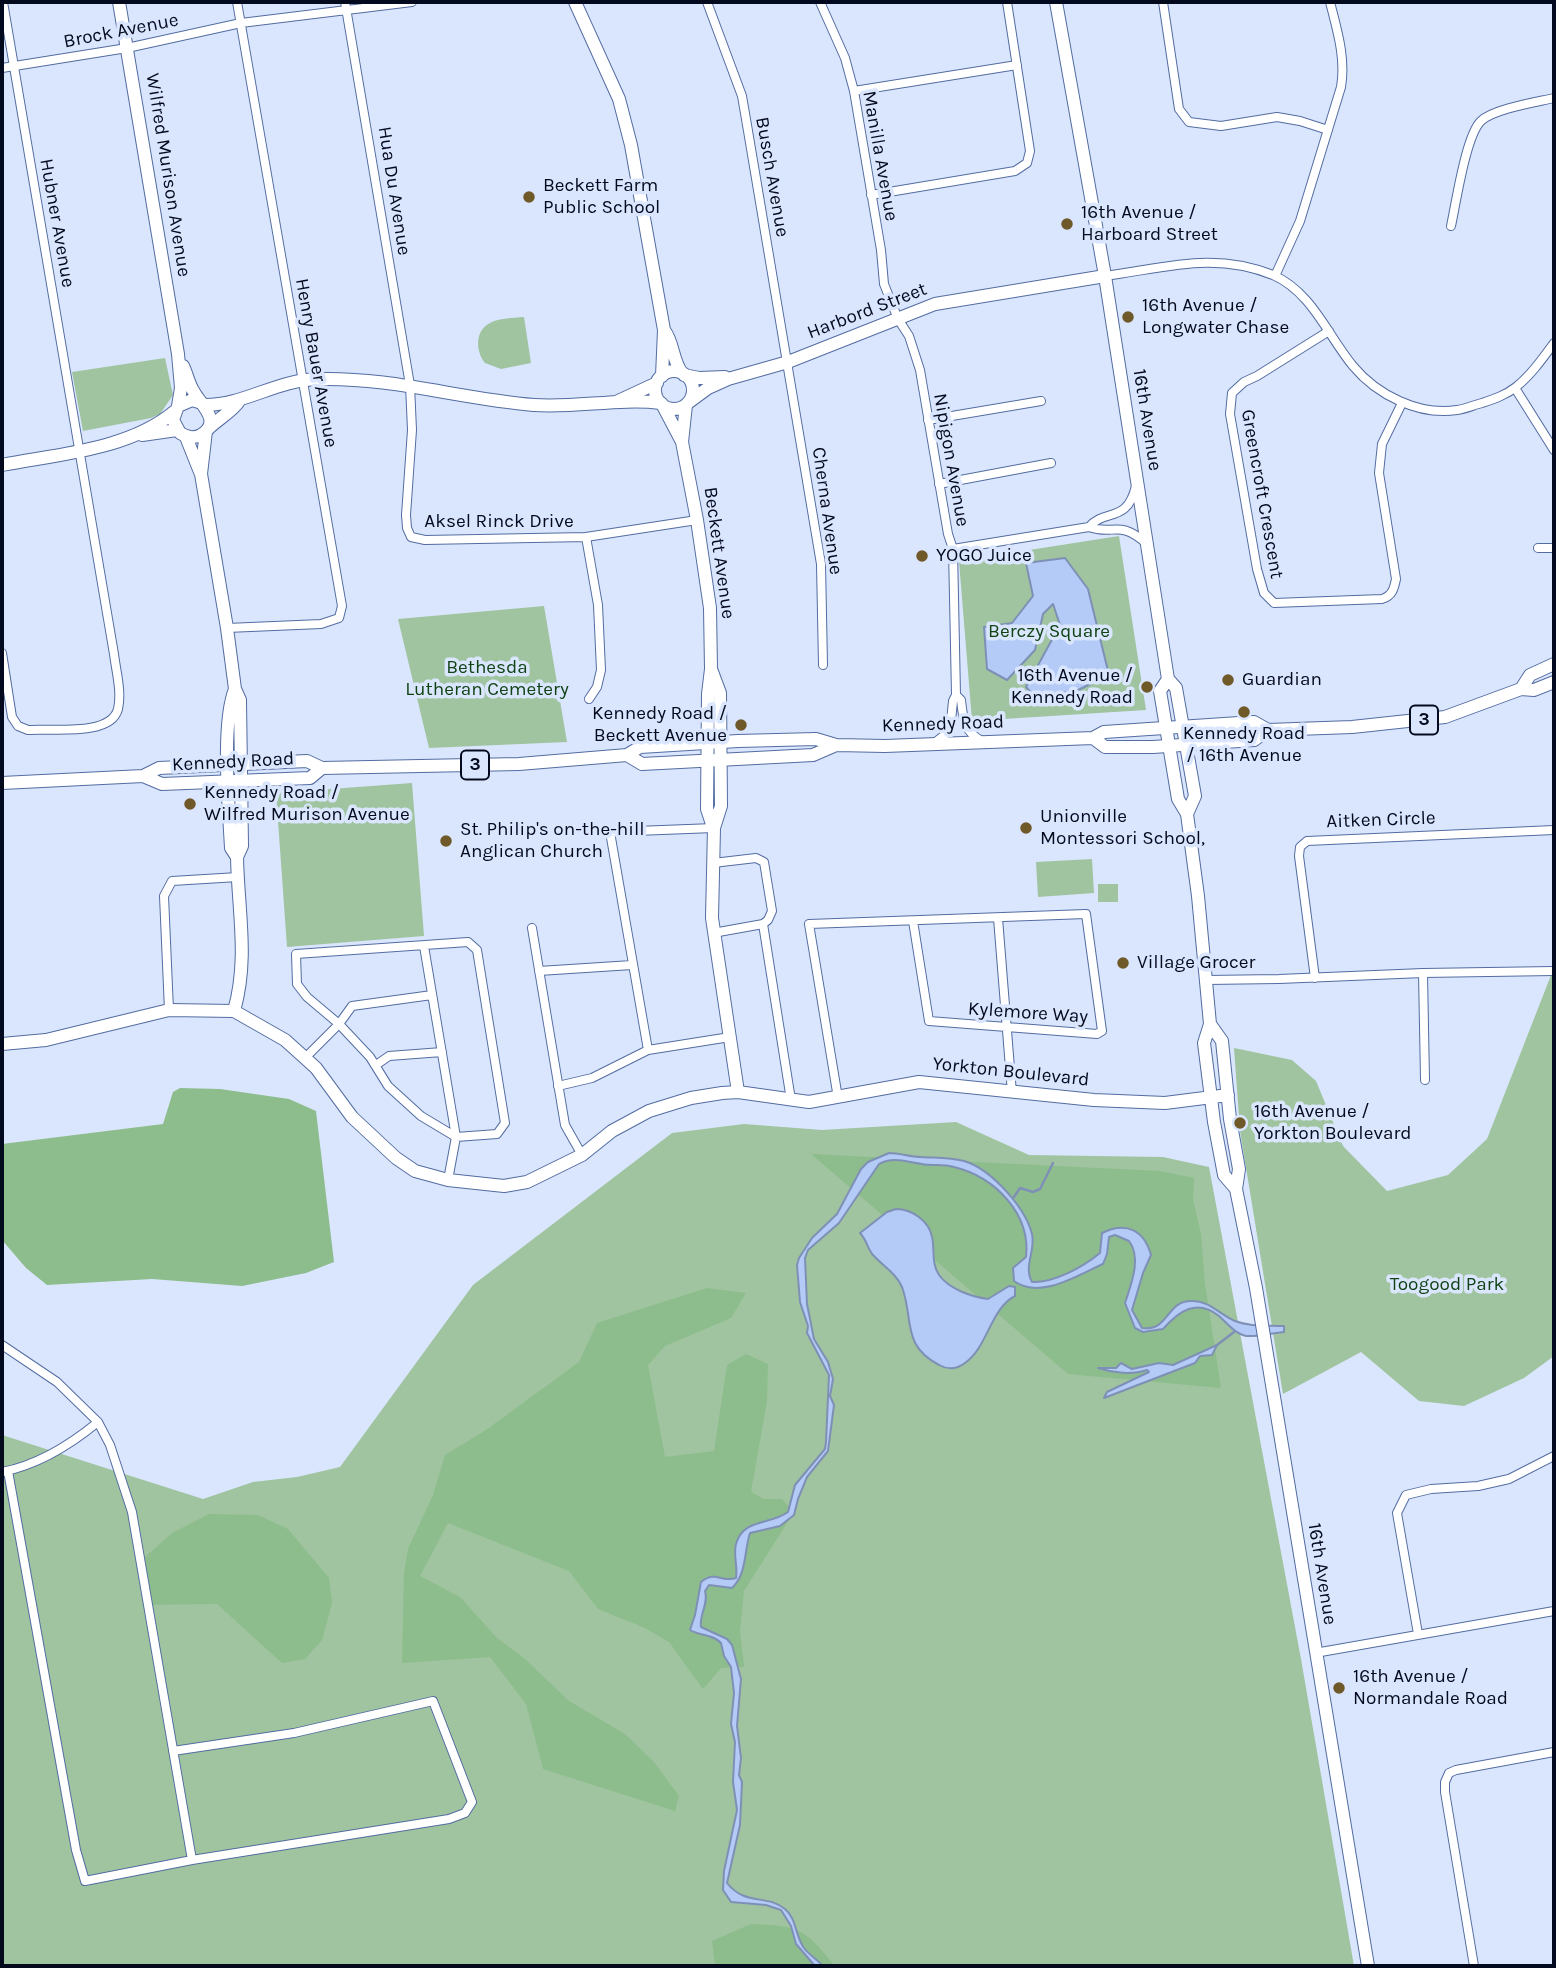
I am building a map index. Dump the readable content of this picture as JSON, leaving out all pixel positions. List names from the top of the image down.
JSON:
{
  "streets": {
    "street": [
      "Brock Avenue",
      "Manilla Avenue",
      "Wilfred Murison Avenue",
      "Busch Avenue",
      "Hua Du Avenue",
      "Hubner Avenue",
      "Harbord Street",
      "Henry Bauer Avenue",
      "16th Avenue",
      "Nipigon Avenue",
      "Greencroft Crescent",
      "Cherna Avenue",
      "Aksel Rinck Drive",
      "Beckett Avenue",
      "3",
      "Kennedy Road",
      "Aitken Circle",
      "Kylemore Way",
      "Yorkton Boulevard"
    ]
  },
  "crossings": [
    ["Brock Avenue", "Wilfred Murison Avenue"],
    ["Brock Avenue", "Hua Du Avenue"],
    ["Brock Avenue", "Hubner Avenue"],
    ["Brock Avenue", "Henry Bauer Avenue"],
    ["Manilla Avenue", "Harbord Street"],
    ["Manilla Avenue", "Nipigon Avenue"],
    ["Busch Avenue", "Harbord Street"],
    ["Busch Avenue", "Cherna Avenue"],
    ["Hua Du Avenue", "Aksel Rinck Drive"],
    ["Harbord Street", "16th Avenue"],
    ["Harbord Street", "Nipigon Avenue"],
    ["Harbord Street", "Cherna Avenue"],
    ["Harbord Street", "Beckett Avenue"],
    ["16th Avenue", "Kennedy Road"],
    ["16th Avenue", "Yorkton Boulevard"],
    ["Nipigon Avenue", "Kennedy Road"],
    ["Aksel Rinck Drive", "Beckett Avenue"],
    ["Beckett Avenue", "Kennedy Road"],
    ["Beckett Avenue", "Yorkton Boulevard"],
    ["Kylemore Way", "Yorkton Boulevard"]
  ],
  "parks": ["Berczy Square", "Bethesda Lutheran Cemetery", "Toogood Park"],
  "places": [
    "Beckett Farm Public School",
    "16th Avenue / Harboard Street",
    "16th Avenue / Longwater Chase",
    "YOGO Juice",
    "Guardian",
    "16th Avenue / Kennedy Road",
    "Kennedy Road / 16th Avenue",
    "Kennedy Road / Beckett Avenue",
    "Kennedy Road / Wilfred Murison Avenue",
    "Unionville Montessori School,",
    "St. Philip's on-the-hill Anglican Church",
    "Village Grocer",
    "16th Avenue / Yorkton Boulevard",
    "16th Avenue / Normandale Road"
  ]
}
